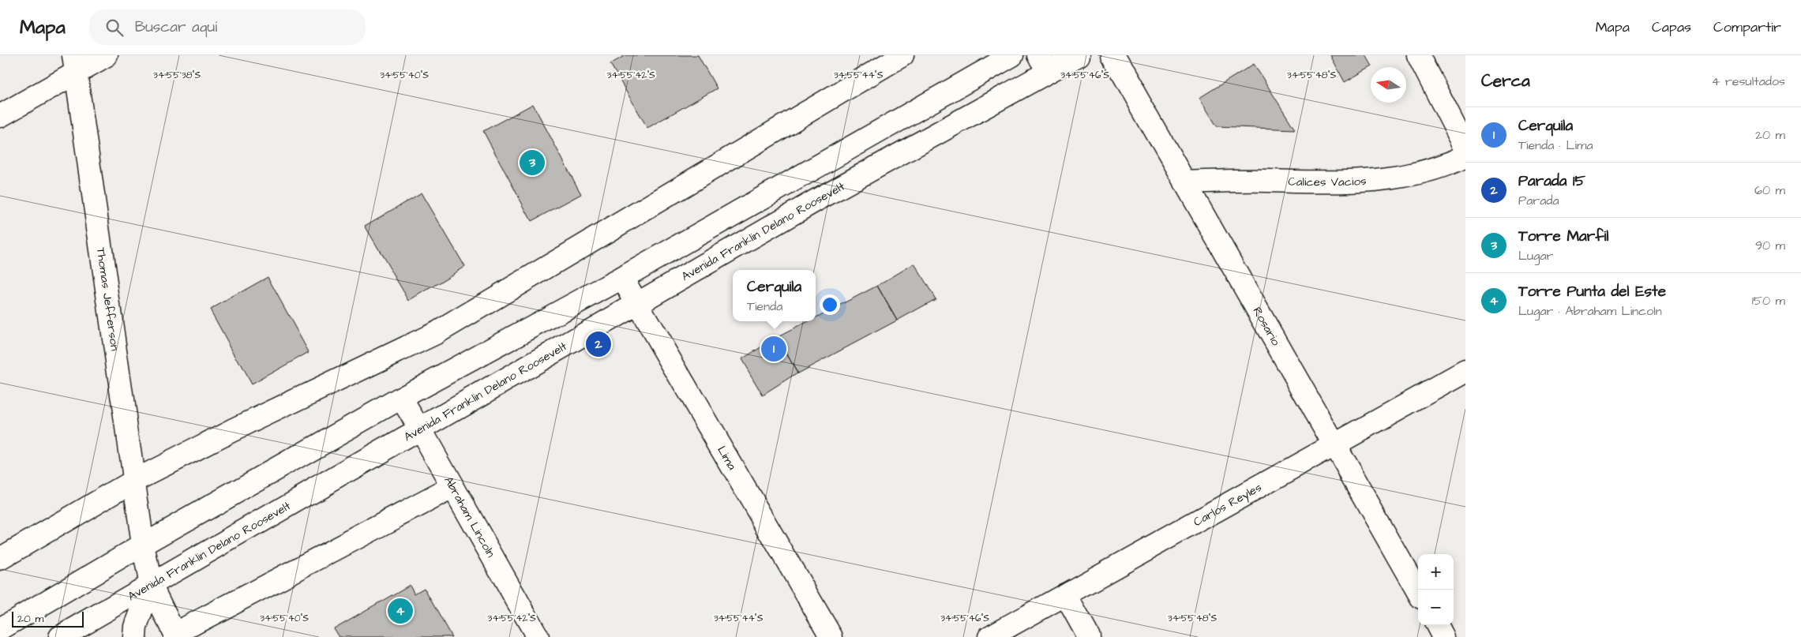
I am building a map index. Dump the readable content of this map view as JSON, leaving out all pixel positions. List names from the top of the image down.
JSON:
{
  "streets": {
    "street": [
      "Calices Vacios",
      "Avenida Franklin Delano Roosevelt",
      "Thomas Jefferson",
      "Rosario",
      "Lima",
      "Carlos Reyles",
      "Abraham Lincoln"
    ]
  },
  "crossings": [
    ["Calices Vacios", "Rosario"],
    ["Avenida Franklin Delano Roosevelt", "Thomas Jefferson"],
    ["Avenida Franklin Delano Roosevelt", "Lima"],
    ["Avenida Franklin Delano Roosevelt", "Abraham Lincoln"],
    ["Rosario", "Carlos Reyles"]
  ],
  "scale_bar": "20 m",
  "north": "left",
  "page": {
    "header": "Mapa",
    "search": "Buscar aquí",
    "nav": ["Mapa", "Capas", "Compartir"],
    "heading": ["Cerca", "4 resultados"],
    "list": [
      {
        "mark": "1",
        "name": "Cerquila",
        "note": "Tienda · Lima",
        "value": "20 m"
      },
      {
        "mark": "2",
        "name": "Parada 15",
        "note": "Parada",
        "value": "60 m"
      },
      {
        "mark": "3",
        "name": "Torre Marfil",
        "note": "Lugar",
        "value": "90 m"
      },
      {
        "mark": "4",
        "name": "Torre Punta del Este",
        "note": "Lugar · Abraham Lincoln",
        "value": "150 m"
      }
    ],
    "pins": [
      "3",
      "2",
      "1",
      "4"
    ],
    "popup": ["Cerquila", "Tienda"],
    "map_buttons": ["+", "−"],
    "scale": "20 m"
  },
  "coordinates": [
    "34°55'38\"S",
    "34°55'40\"S",
    "34°55'42\"S",
    "34°55'44\"S",
    "34°55'46\"S",
    "34°55'48\"S"
  ]
}
